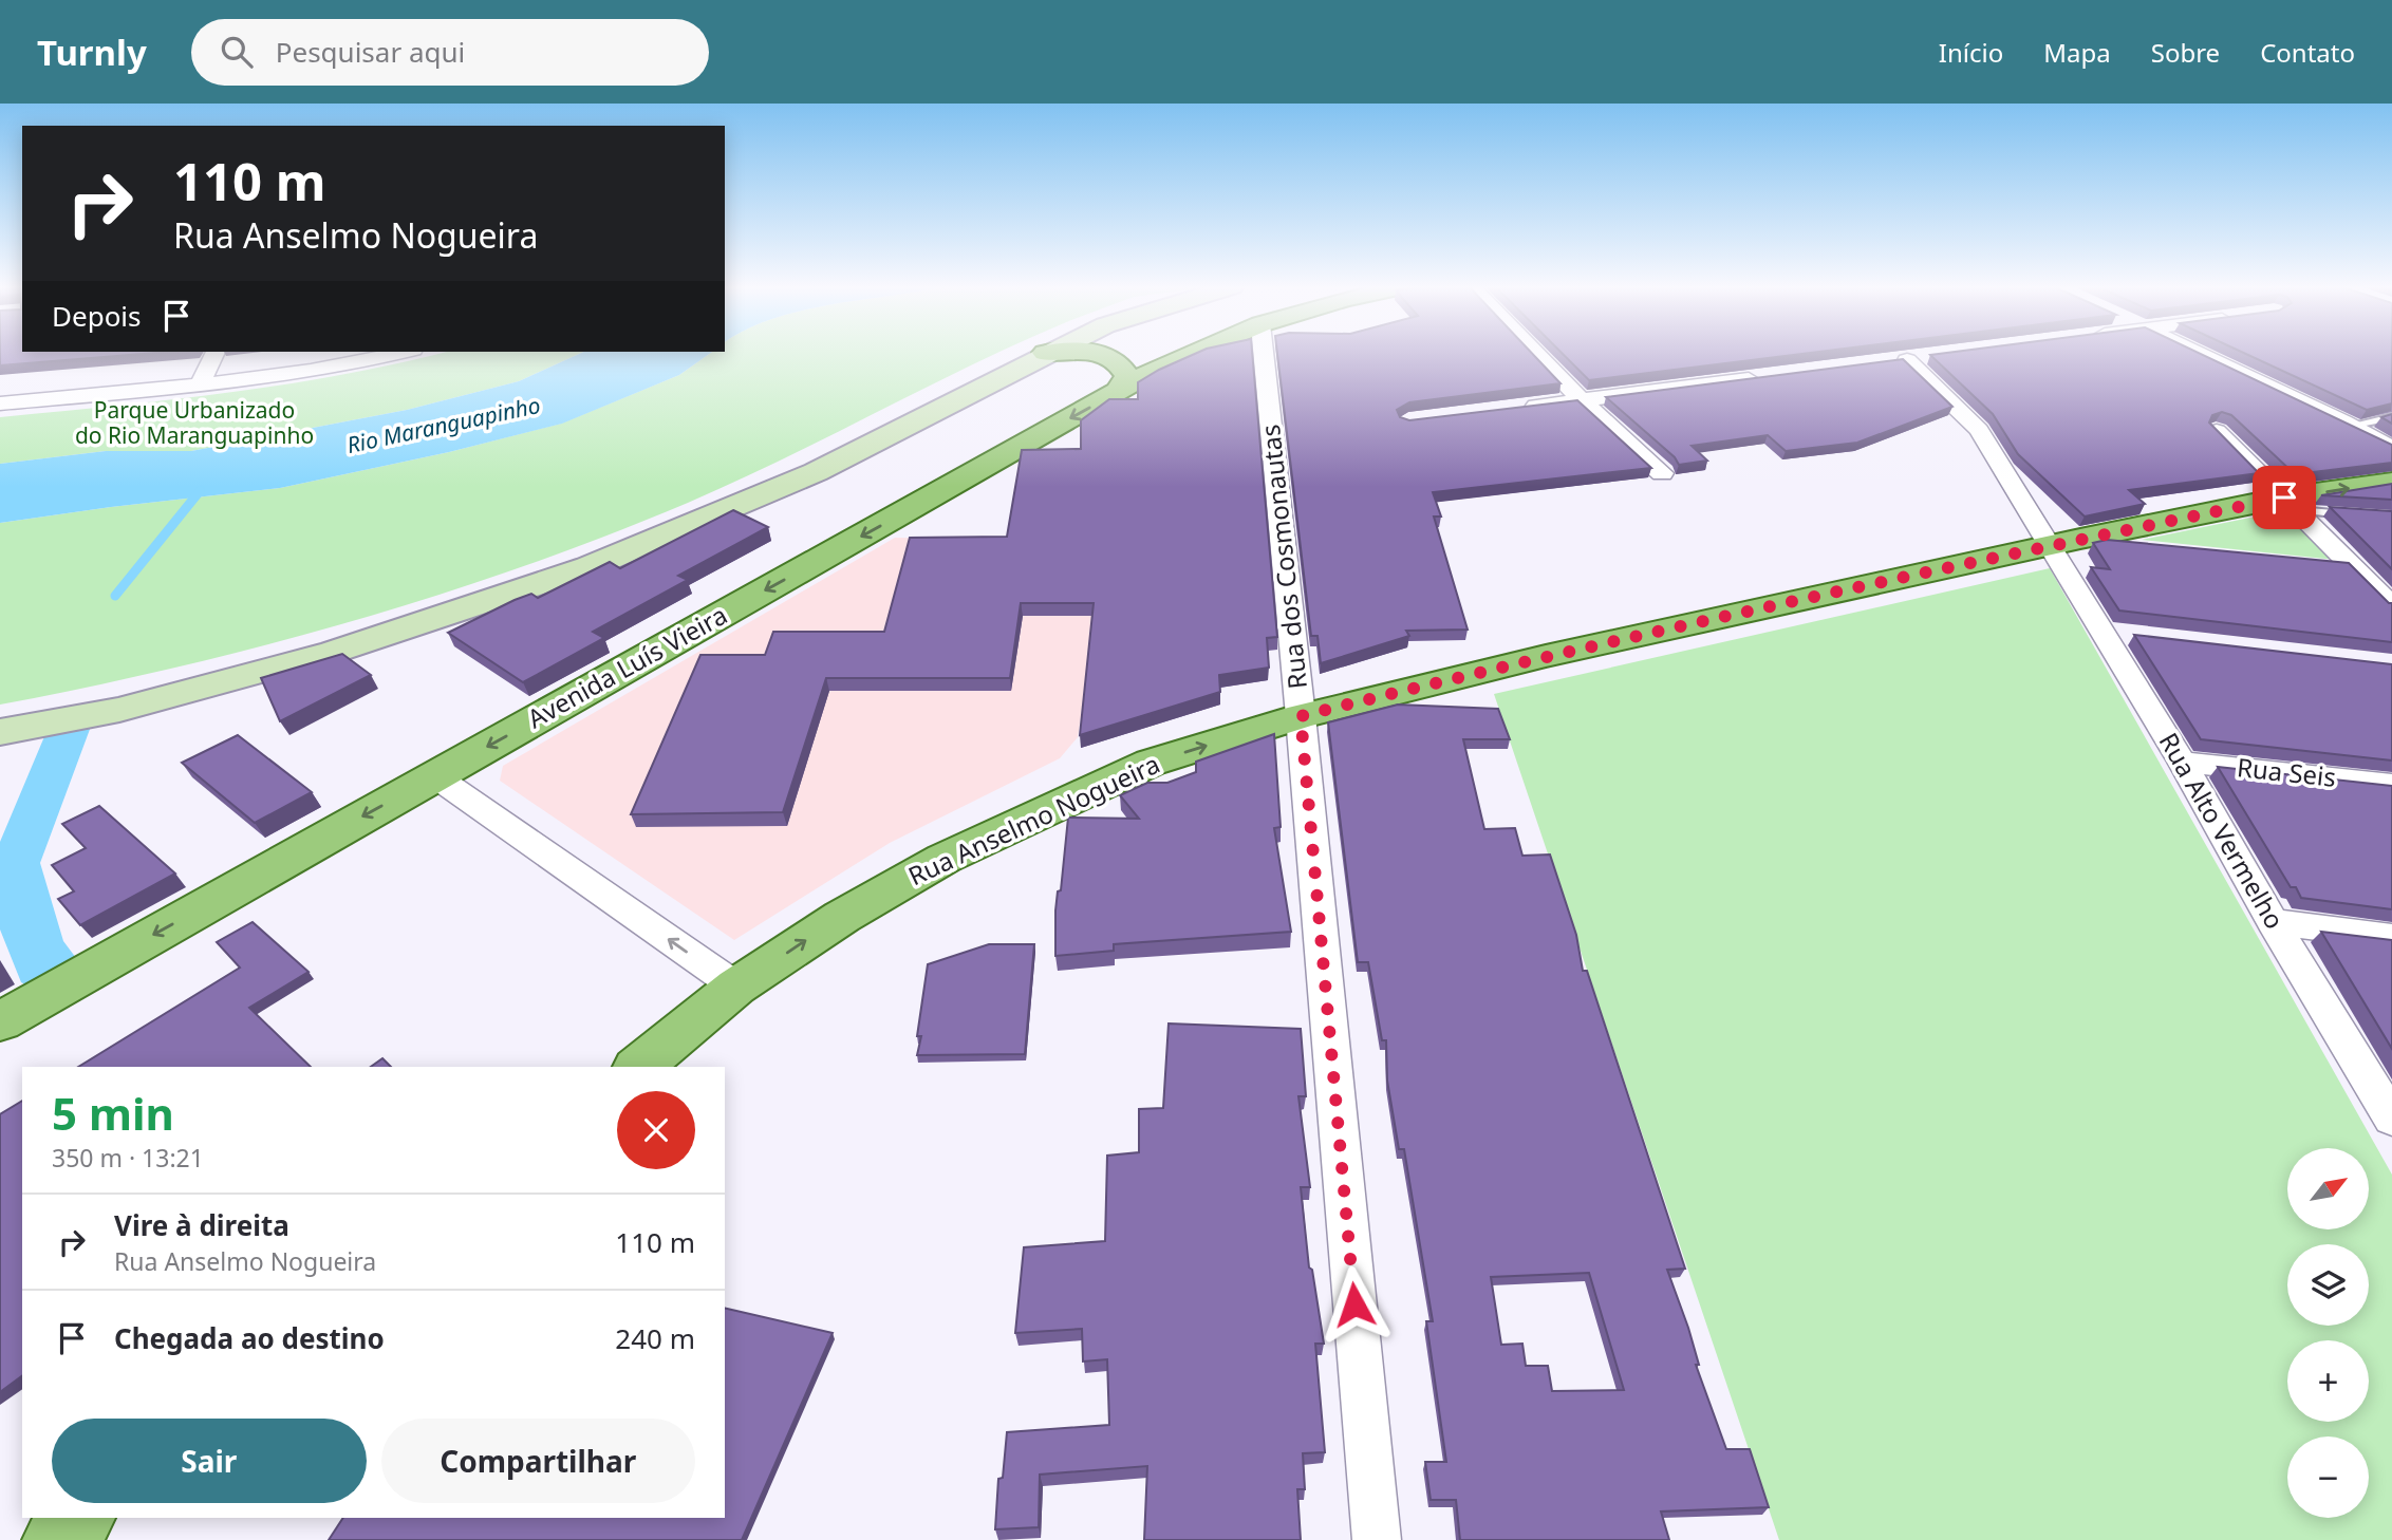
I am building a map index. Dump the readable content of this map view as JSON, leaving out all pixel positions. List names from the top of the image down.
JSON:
{
  "streets": {
    "main road": ["Avenida Luís Vieira", "Rua Anselmo Nogueira"],
    "street": ["Rua dos Cosmonautas", "Rua Seis", "Rua Alto Vermelho"]
  },
  "crossings": [
    ["Rua dos Cosmonautas", "Rua Anselmo Nogueira"],
    ["Rua Seis", "Rua Alto Vermelho"],
    ["Rua Anselmo Nogueira", "Rua Alto Vermelho"]
  ],
  "one_way": ["Rua Anselmo Nogueira"],
  "water": ["Rio Maranguapinho"],
  "parks": ["Parque Urbanizado do Rio Maranguapinho"],
  "north": "top right",
  "page": {
    "header": "Turnly",
    "search": "Pesquisar aqui",
    "nav": [
      "Início",
      "Mapa",
      "Sobre",
      "Contato"
    ],
    "turn": ["110 m", "Rua Anselmo Nogueira"],
    "then": "Depois",
    "heading": ["5 min", "350 m · 13:21"],
    "map_buttons": ["+", "−"],
    "list": [
      {
        "name": "Vire à direita",
        "note": "Rua Anselmo Nogueira",
        "value": "110 m"
      },
      {
        "name": "Chegada ao destino",
        "value": "240 m"
      }
    ],
    "buttons": ["Sair", "Compartilhar"]
  }
}
